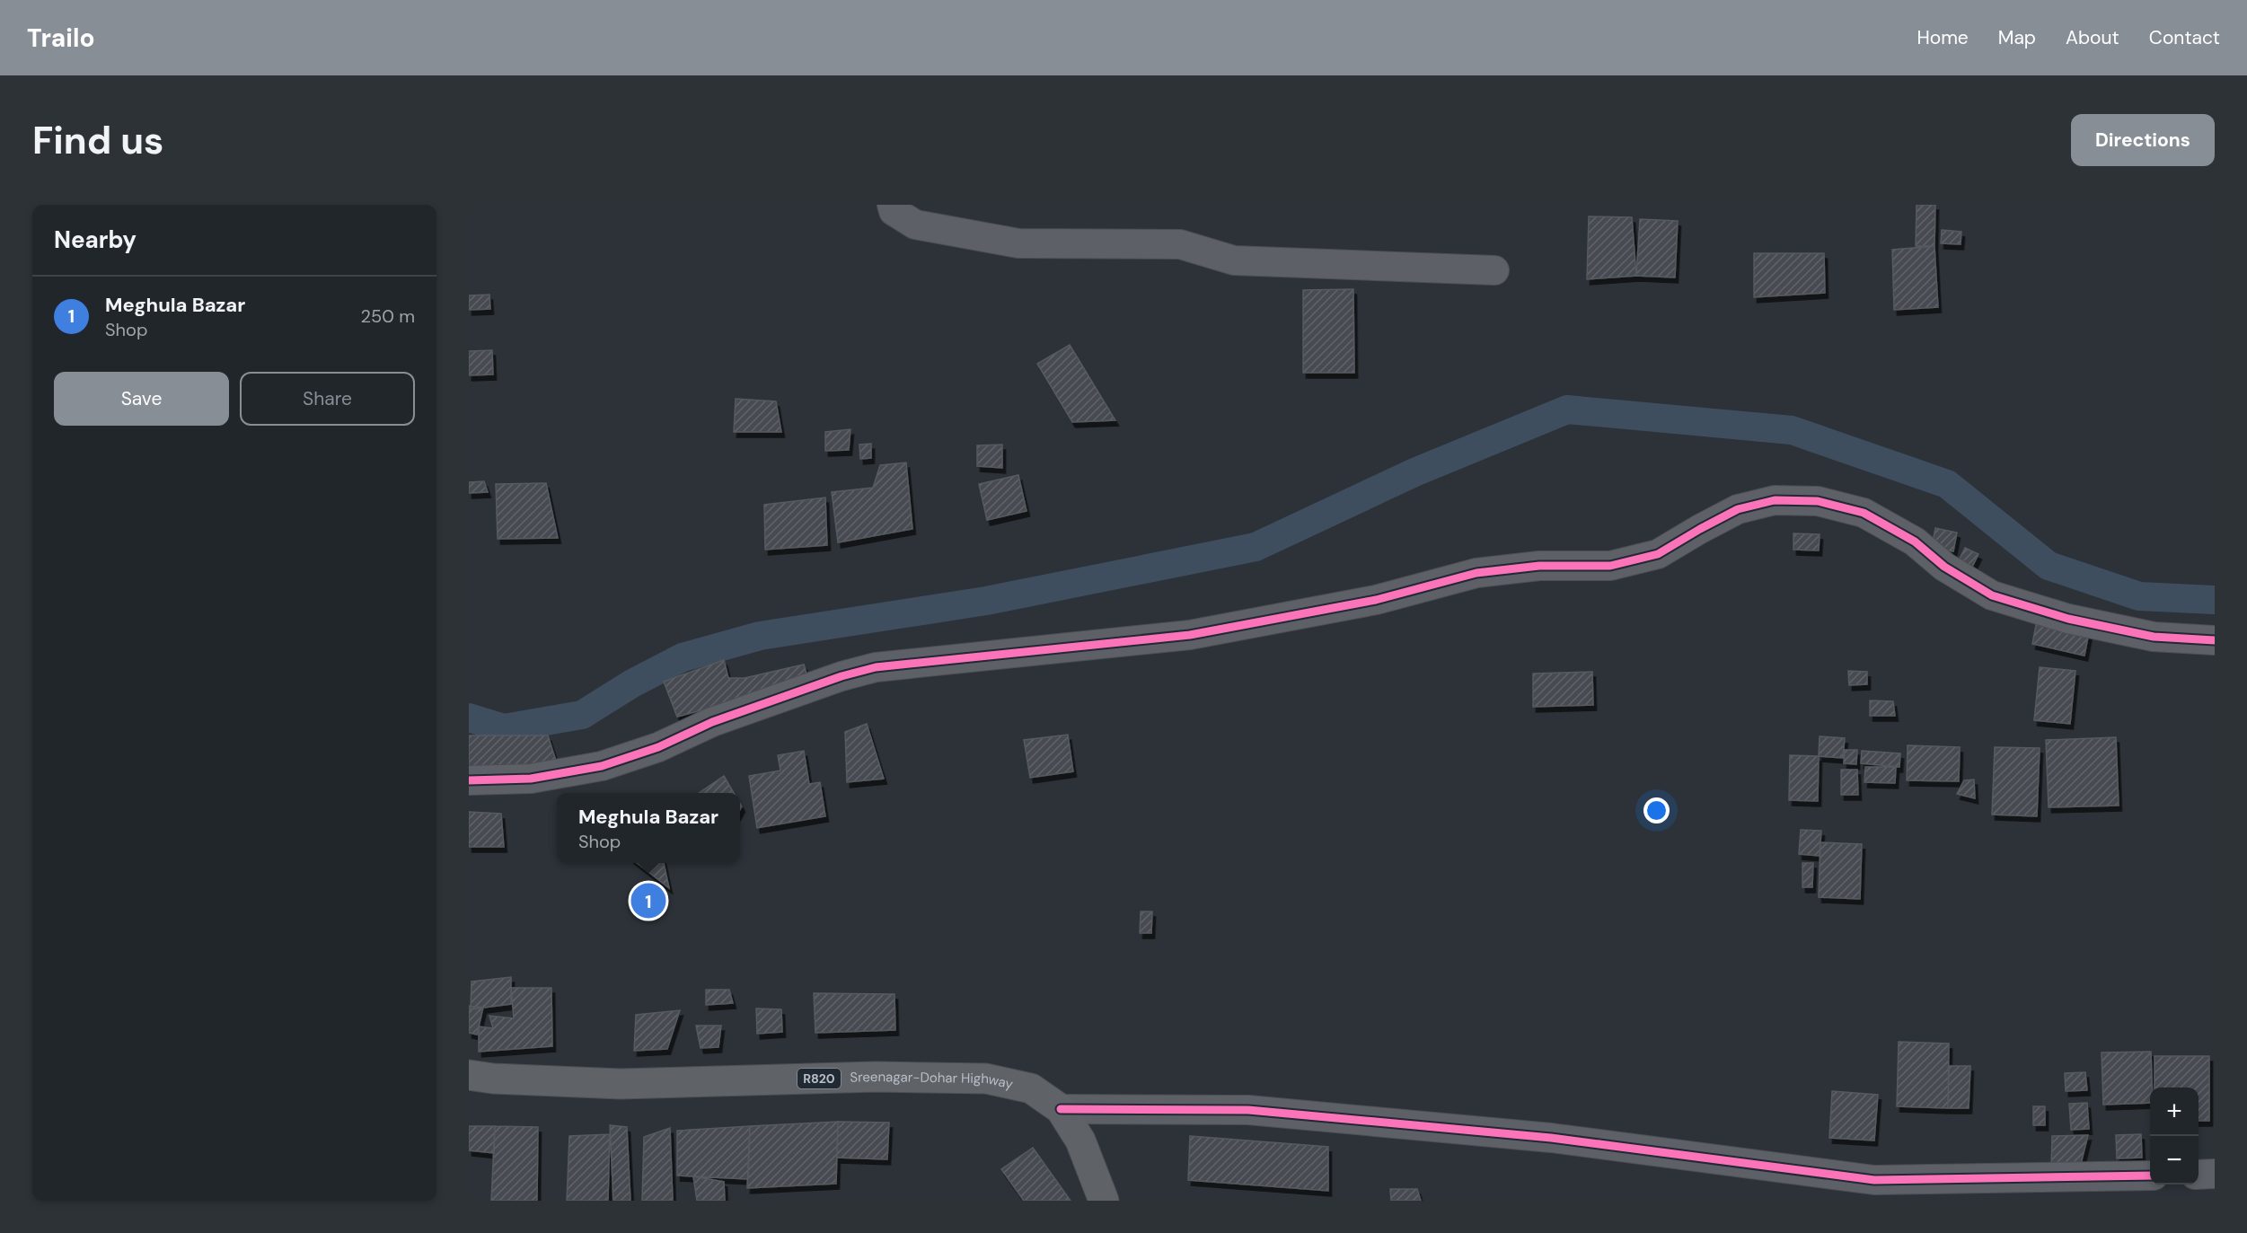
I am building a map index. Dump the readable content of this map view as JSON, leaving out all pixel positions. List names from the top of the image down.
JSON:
{
  "streets": {
    "main road": ["R820", "Sreenagar-Dohar Highway"]
  },
  "page": {
    "header": "Trailo",
    "nav": [
      "Home",
      "Map",
      "About",
      "Contact"
    ],
    "buttons": [
      "Directions",
      ["Save", "Share"]
    ],
    "title": "Find us",
    "heading": "Nearby",
    "list": [
      {
        "mark": "1",
        "name": "Meghula Bazar",
        "note": "Shop",
        "value": "250 m"
      }
    ],
    "popup": ["Meghula Bazar", "Shop"],
    "pins": "1",
    "map_buttons": ["+", "−"]
  }
}
